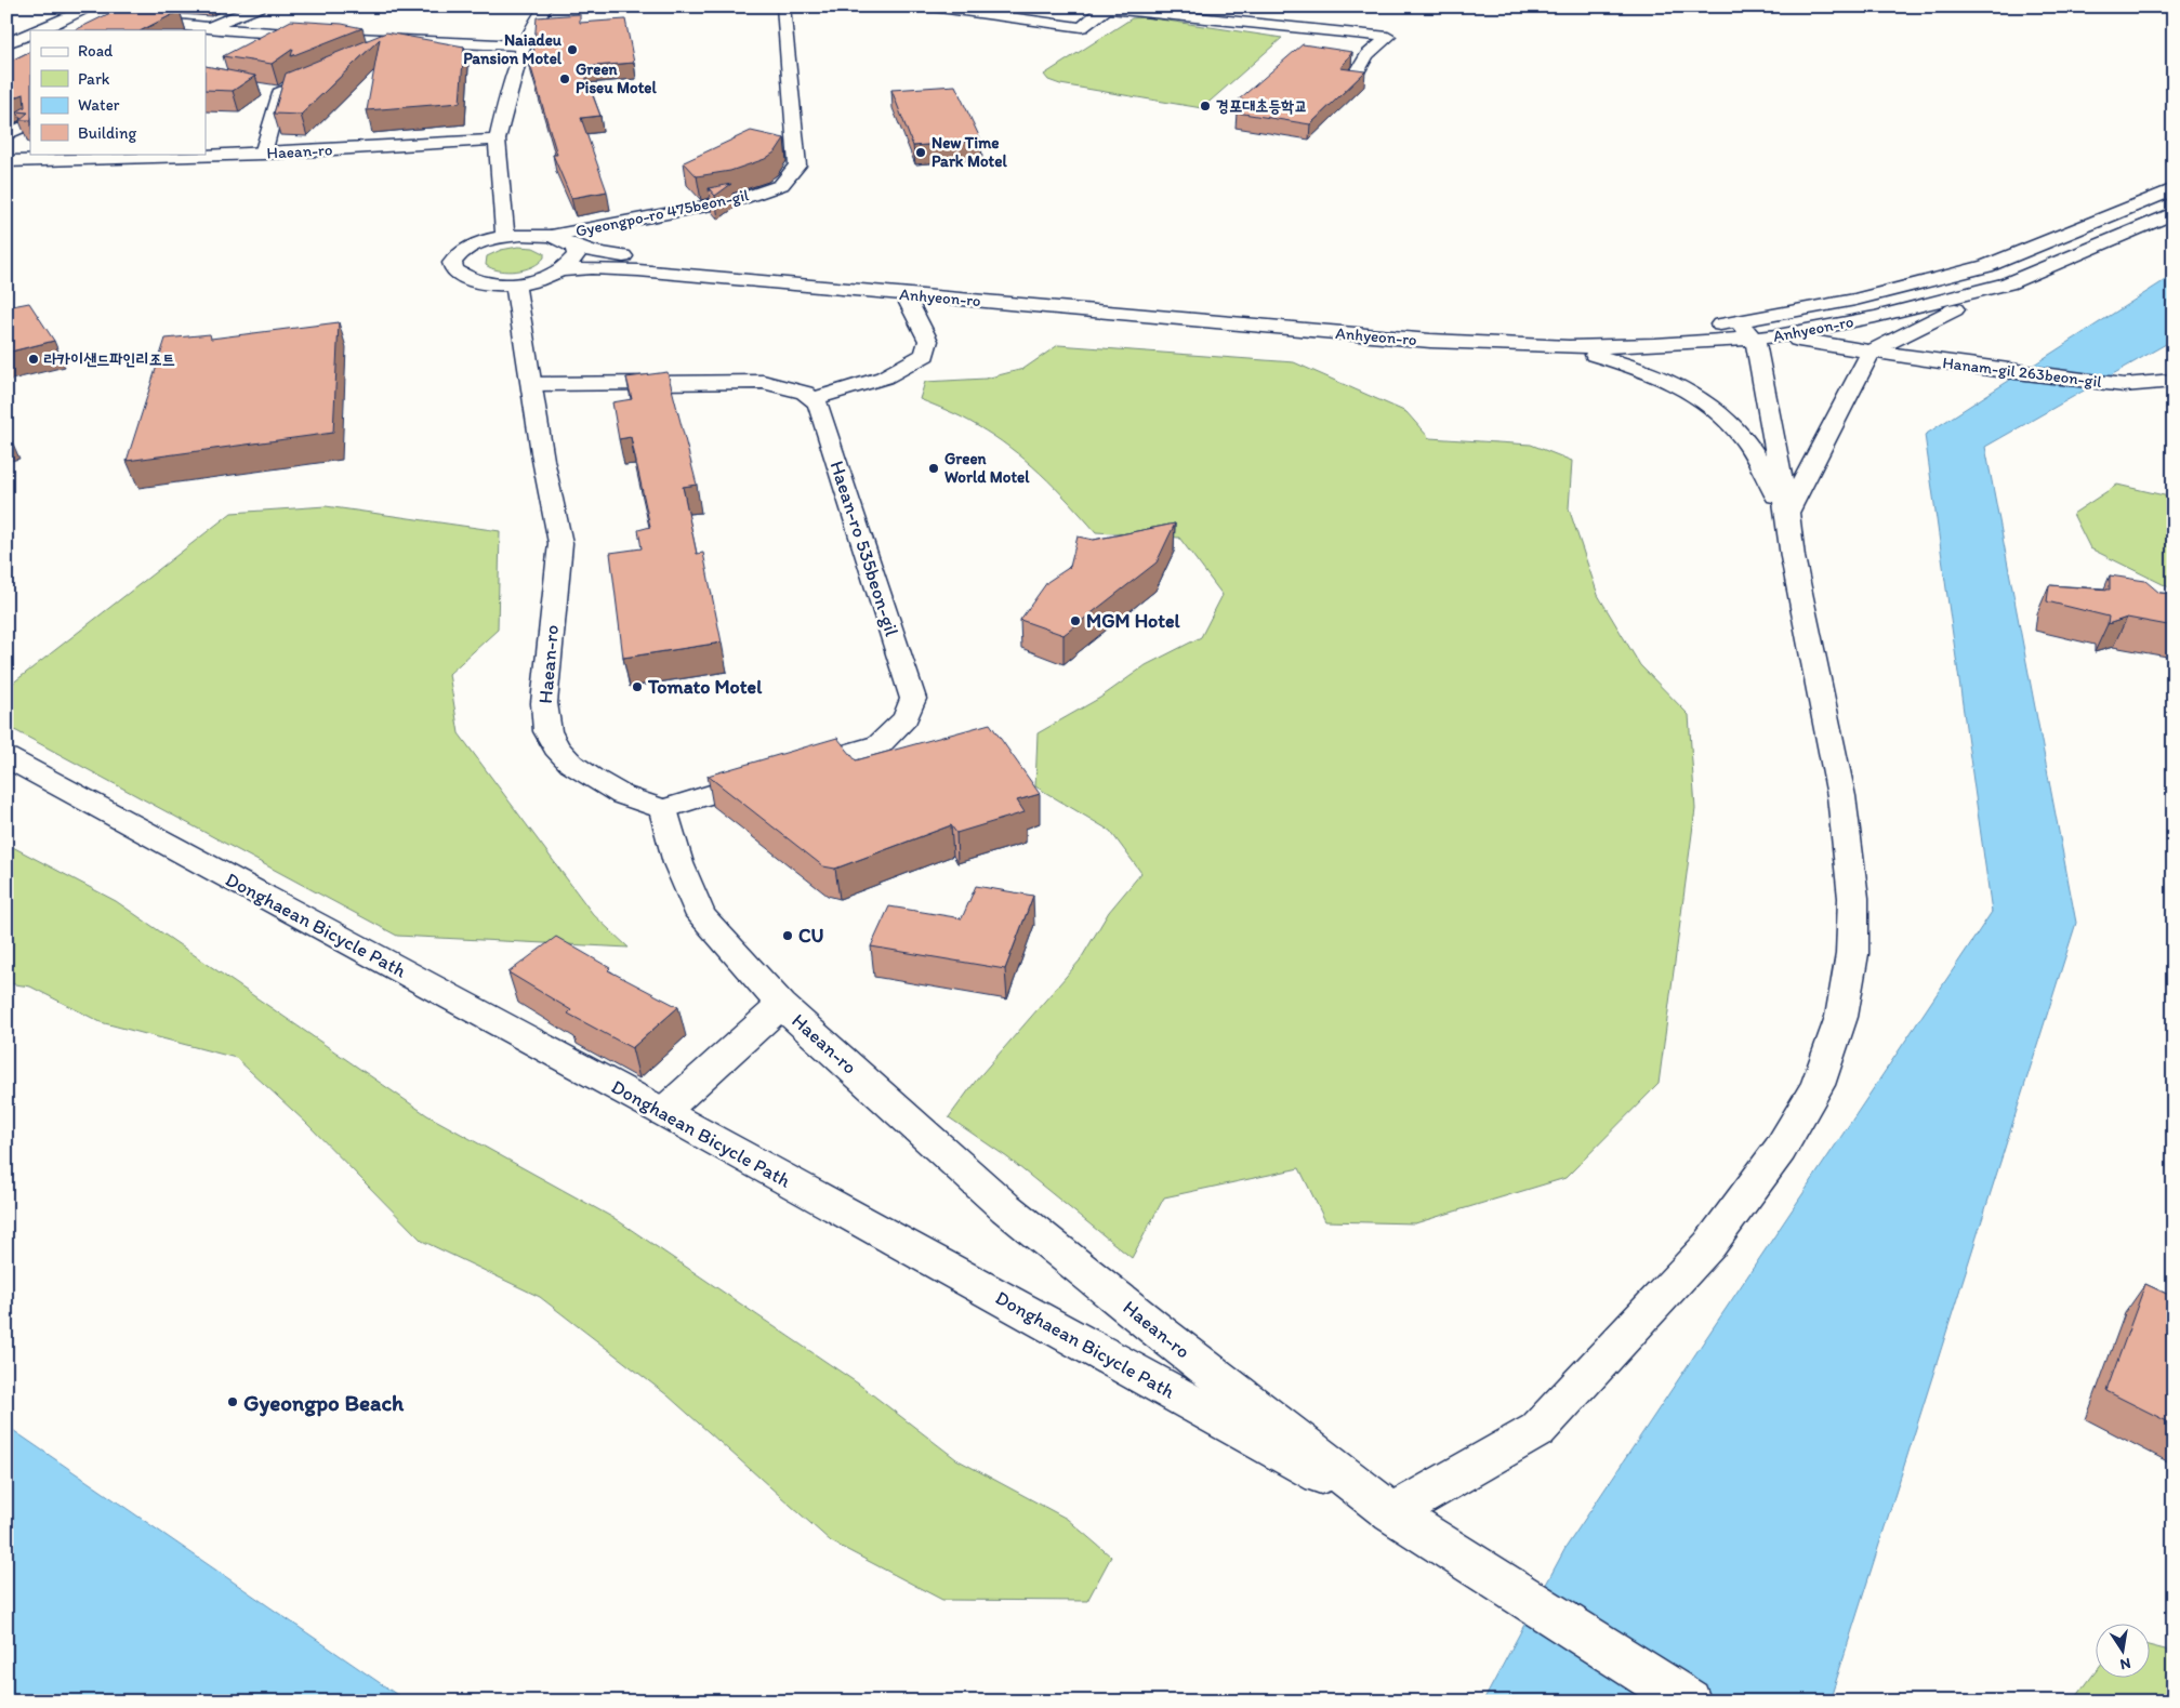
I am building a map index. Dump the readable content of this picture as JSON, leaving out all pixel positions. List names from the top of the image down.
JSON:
{
  "streets": {
    "street": [
      "Haean-ro",
      "Gyeongpo-ro 475beon-gil",
      "Anhyeon-ro",
      "Hanam-gil 263beon-gil",
      "Haean-ro 535beon-gil",
      "Donghaean Bicycle Path"
    ]
  },
  "crossings": [
    ["Haean-ro", "Haean-ro 535beon-gil"],
    ["Haean-ro", "Donghaean Bicycle Path"],
    ["Gyeongpo-ro 475beon-gil", "Anhyeon-ro"],
    ["Anhyeon-ro", "Hanam-gil 263beon-gil"]
  ],
  "places": [
    "Naiadeu Pansion Motel",
    "Green Piseu Motel",
    "경포대초등학교",
    "New Time Park Motel",
    "라카이샌드파인리조트",
    "Green World Motel",
    "MGM Hotel",
    "Tomato Motel",
    "CU",
    "Gyeongpo Beach"
  ],
  "legend": [
    "Road",
    "Park",
    "Water",
    "Building"
  ],
  "north": "bottom"
}
